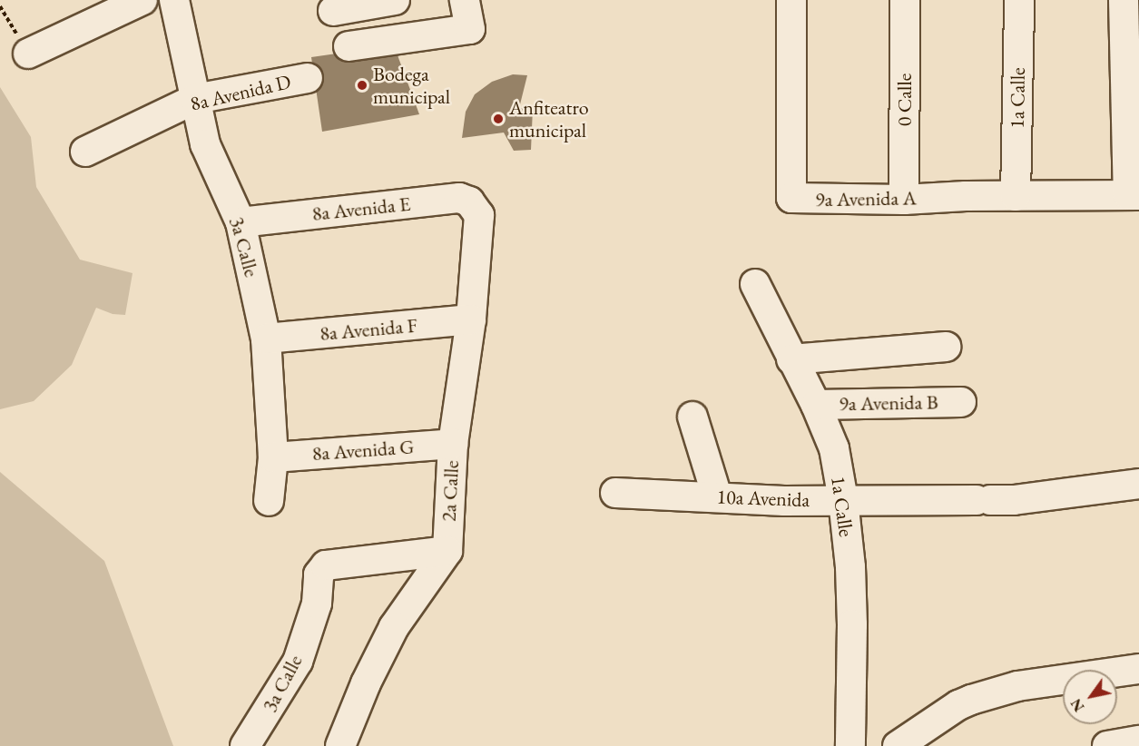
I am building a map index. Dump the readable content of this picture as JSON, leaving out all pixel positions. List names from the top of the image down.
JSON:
{
  "streets": {
    "street": [
      "8a Avenida D",
      "1a Calle",
      "0 Calle",
      "9a Avenida A",
      "8a Avenida E",
      "3a Calle",
      "8a Avenida F",
      "9a Avenida B",
      "8a Avenida G",
      "2a Calle",
      "10a Avenida"
    ]
  },
  "crossings": [
    ["8a Avenida D", "3a Calle"],
    ["1a Calle", "9a Avenida A"],
    ["1a Calle", "9a Avenida B"],
    ["1a Calle", "10a Avenida"],
    ["0 Calle", "9a Avenida A"],
    ["8a Avenida E", "3a Calle"],
    ["8a Avenida E", "2a Calle"],
    ["3a Calle", "8a Avenida F"],
    ["3a Calle", "8a Avenida G"],
    ["3a Calle", "2a Calle"],
    ["8a Avenida F", "2a Calle"],
    ["8a Avenida G", "2a Calle"]
  ],
  "places": ["Bodega municipal", "Anfiteatro municipal"],
  "north": "bottom left"
}
